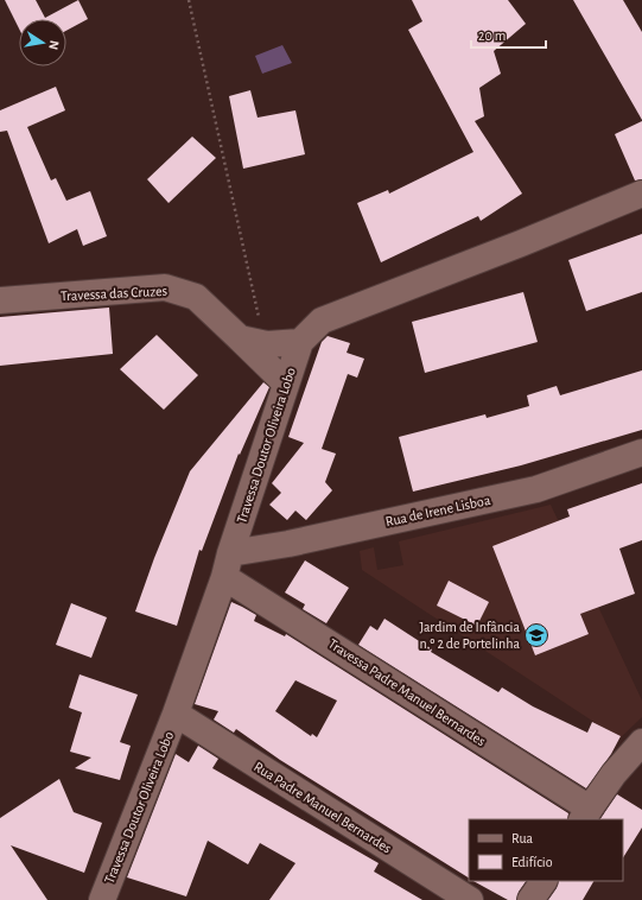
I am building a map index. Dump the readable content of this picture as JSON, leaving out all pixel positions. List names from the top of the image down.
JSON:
{
  "streets": {
    "street": [
      "Travessa das Cruzes",
      "Travessa Doutor Oliveira Lobo",
      "Rua de Irene Lisboa",
      "Travessa Padre Manuel Bernardes",
      "Rua Padre Manuel Bernardes"
    ]
  },
  "crossings": [
    ["Travessa das Cruzes", "Travessa Doutor Oliveira Lobo"],
    ["Travessa Doutor Oliveira Lobo", "Rua de Irene Lisboa"],
    ["Travessa Doutor Oliveira Lobo", "Travessa Padre Manuel Bernardes"],
    ["Travessa Doutor Oliveira Lobo", "Rua Padre Manuel Bernardes"],
    ["Rua de Irene Lisboa", "Travessa Padre Manuel Bernardes"]
  ],
  "places": {
    "school or university": ["Jardim de Infância n.º 2 de Portelinha"]
  },
  "legend": ["Rua", "Edifício"],
  "scale_bar": "20 m",
  "north": "right"
}
